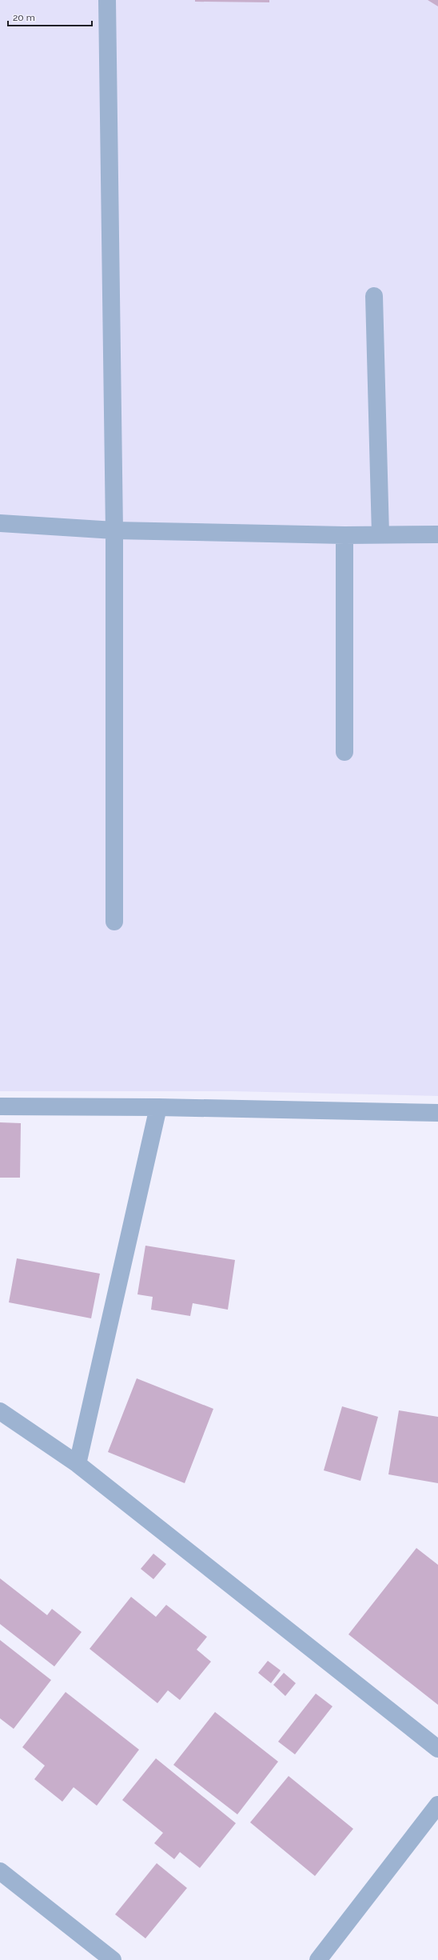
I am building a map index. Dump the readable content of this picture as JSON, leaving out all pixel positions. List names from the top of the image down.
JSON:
{
  "scale_bar": "20 m"
}
